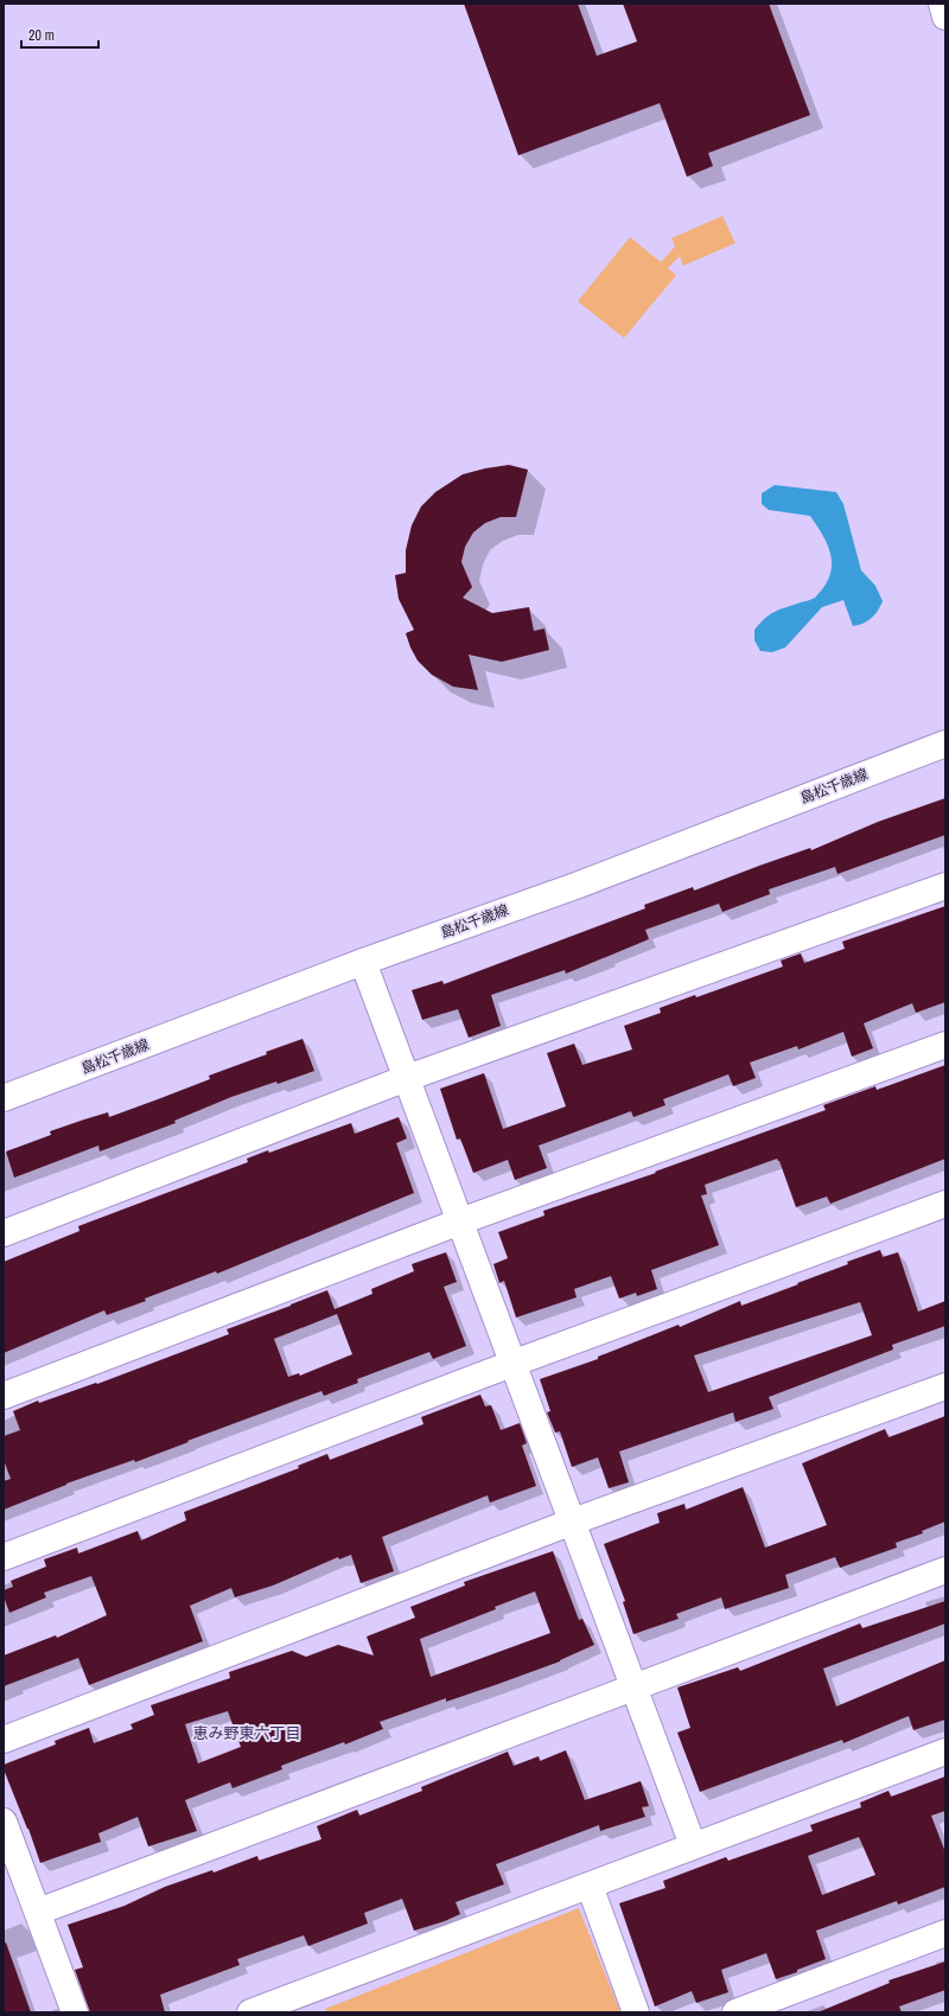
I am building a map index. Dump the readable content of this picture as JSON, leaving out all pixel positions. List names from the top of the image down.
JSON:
{
  "streets": {
    "street": ["島松千歳線"]
  },
  "districts": ["恵み野東六丁目"],
  "scale_bar": "20 m"
}
